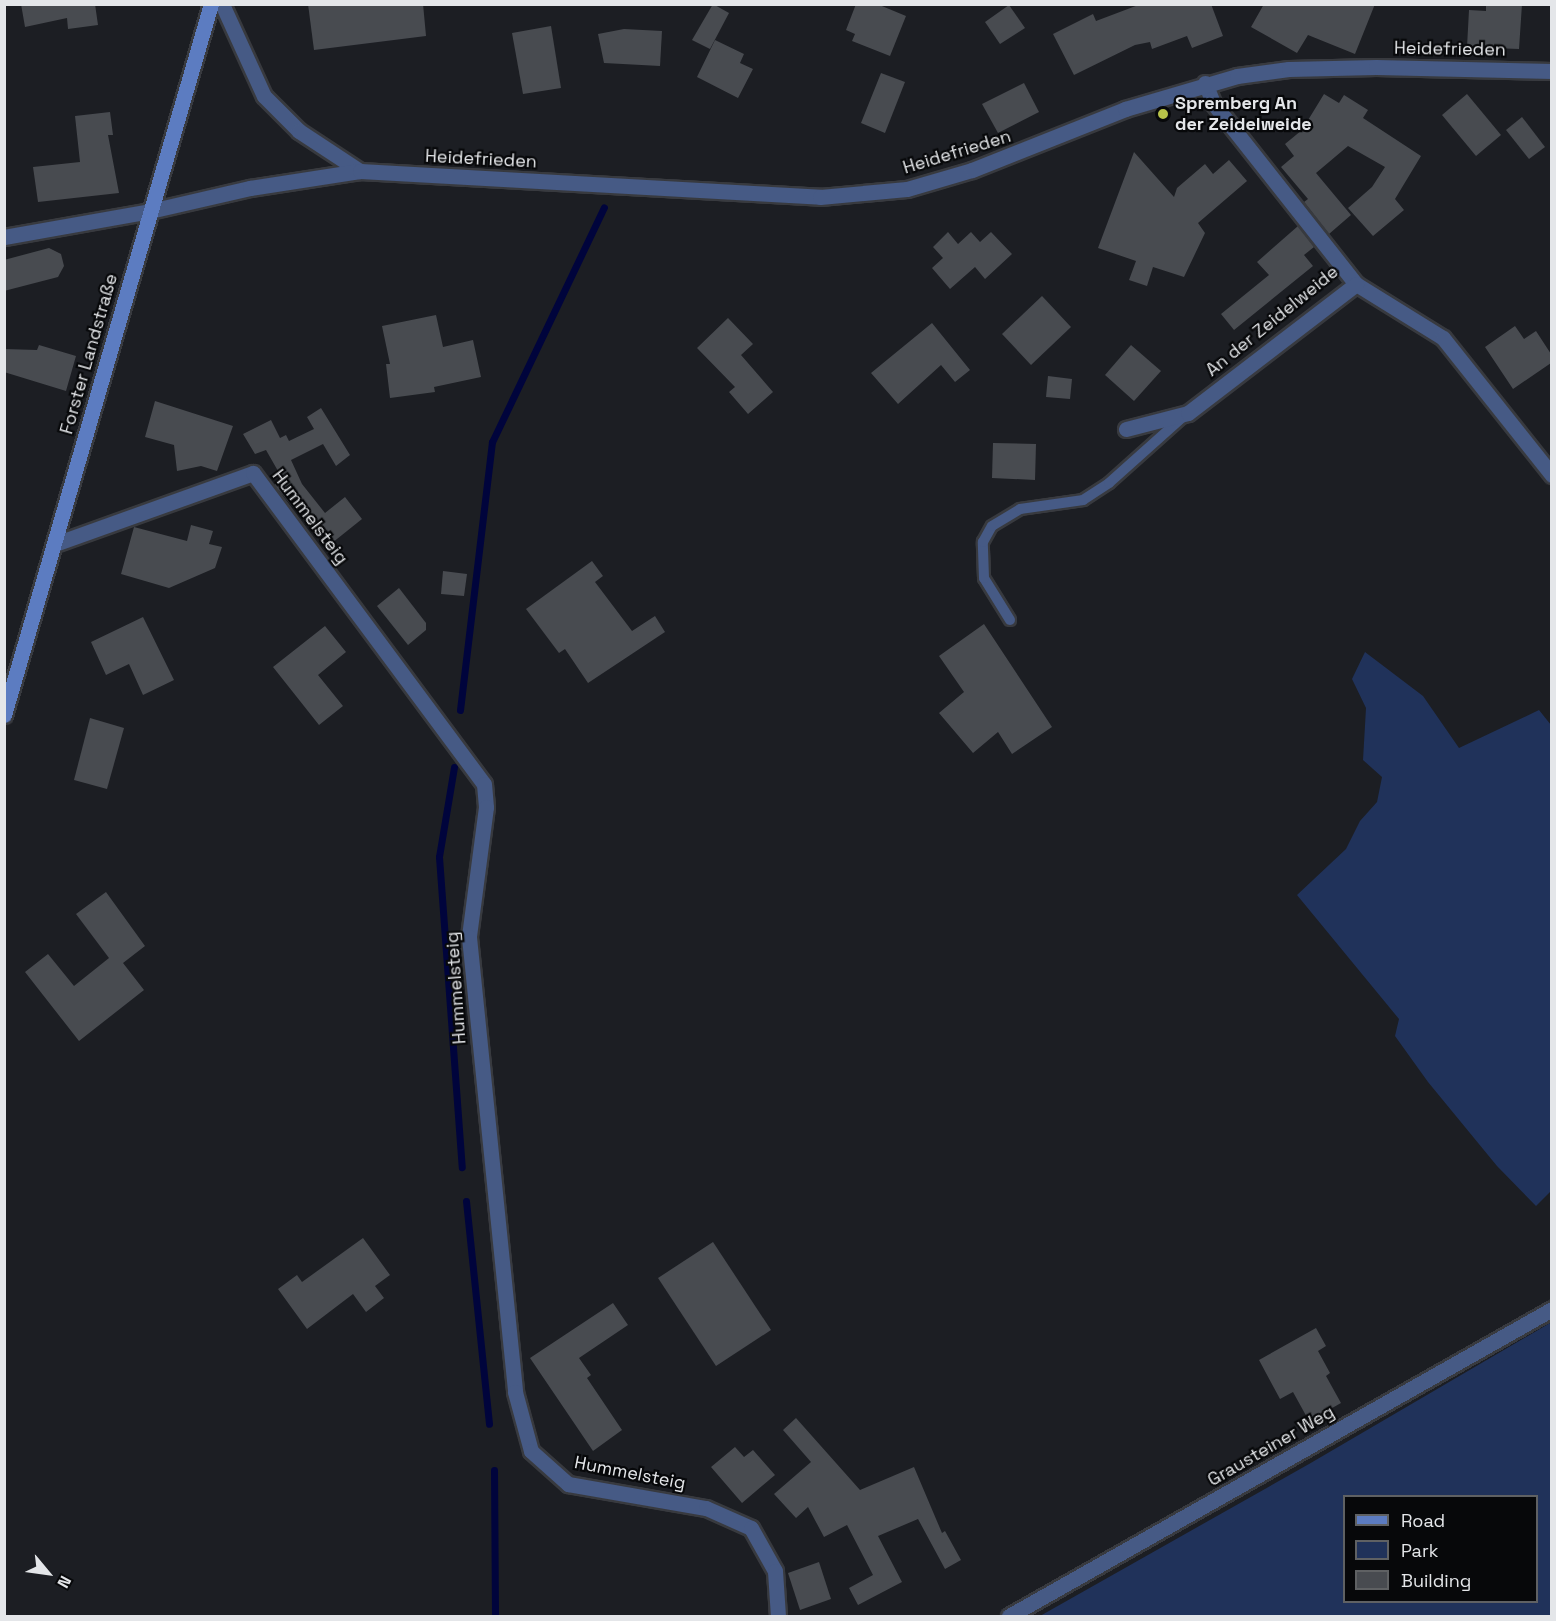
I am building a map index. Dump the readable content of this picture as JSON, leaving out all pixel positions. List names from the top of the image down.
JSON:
{
  "streets": {
    "main road": ["Forster Landstraße"],
    "street": [
      "Heidefrieden",
      "An der Zeidelweide",
      "Hummelsteig",
      "Grausteiner Weg"
    ]
  },
  "crossings": [
    ["Heidefrieden", "An der Zeidelweide"],
    ["Heidefrieden", "Forster Landstraße"],
    ["Forster Landstraße", "Hummelsteig"]
  ],
  "places": ["Spremberg An der Zeidelweide"],
  "legend": ["Road", "Park", "Building"],
  "north": "bottom right"
}
